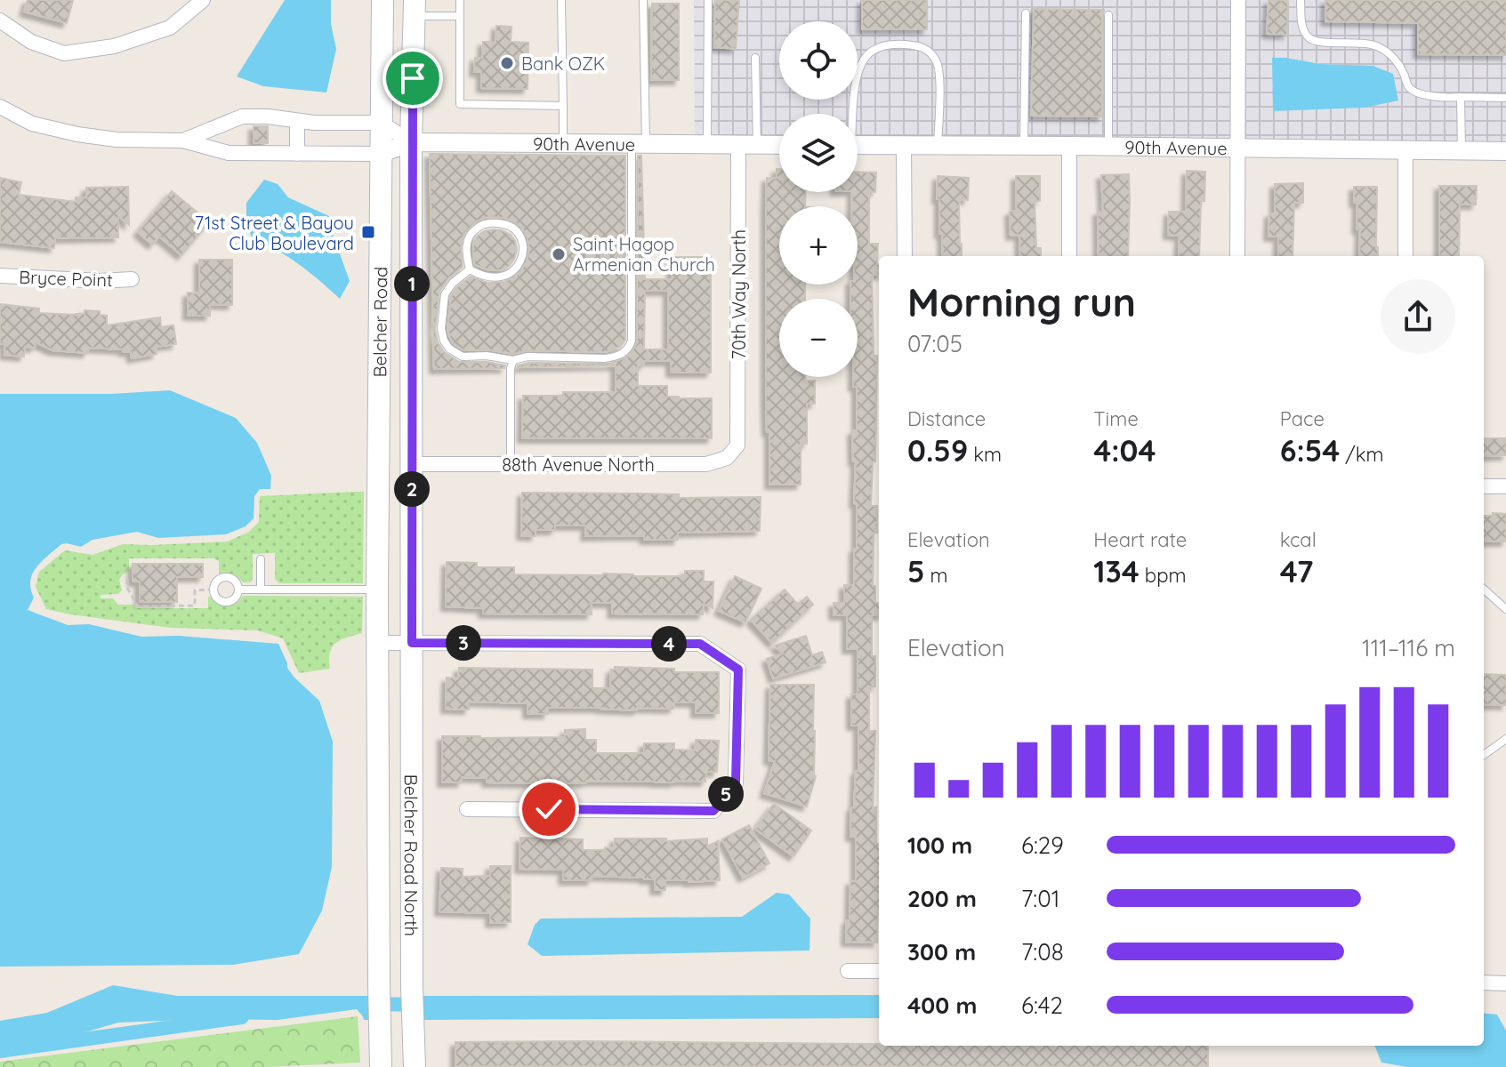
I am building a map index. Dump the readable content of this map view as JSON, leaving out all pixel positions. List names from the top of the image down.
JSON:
{
  "streets": {
    "main road": ["Belcher Road", "Belcher Road North"],
    "street": [
      "90th Avenue",
      "Bryce Point",
      "70th Way North",
      "88th Avenue North"
    ]
  },
  "crossings": [
    ["90th Avenue", "70th Way North"],
    ["90th Avenue", "Belcher Road"],
    ["70th Way North", "88th Avenue North"],
    ["Belcher Road", "88th Avenue North"],
    ["Belcher Road", "Belcher Road North"]
  ],
  "places": {
    "other": ["Bank OZK", "Saint Hagop Armenian Church"],
    "transit": ["71st Street & Bayou Club Boulevard"]
  },
  "page": {
    "map_buttons": ["+", "−"],
    "heading": ["Morning run", "07:05"],
    "pins": [
      "1",
      "2",
      "3",
      "4",
      "5"
    ],
    "stats": [
      ["Distance", "0.59 km"],
      ["Time", "4:04"],
      ["Pace", "6:54 /km"],
      ["Elevation", "5 m"],
      ["Heart rate", "134 bpm"],
      ["kcal", "47"]
    ],
    "chart": ["Elevation", "111–116 m"],
    "list": [
      {
        "name": "100 m",
        "note": "6:29"
      },
      {
        "name": "200 m",
        "note": "7:01"
      },
      {
        "name": "300 m",
        "note": "7:08"
      },
      {
        "name": "400 m",
        "note": "6:42"
      }
    ]
  }
}
